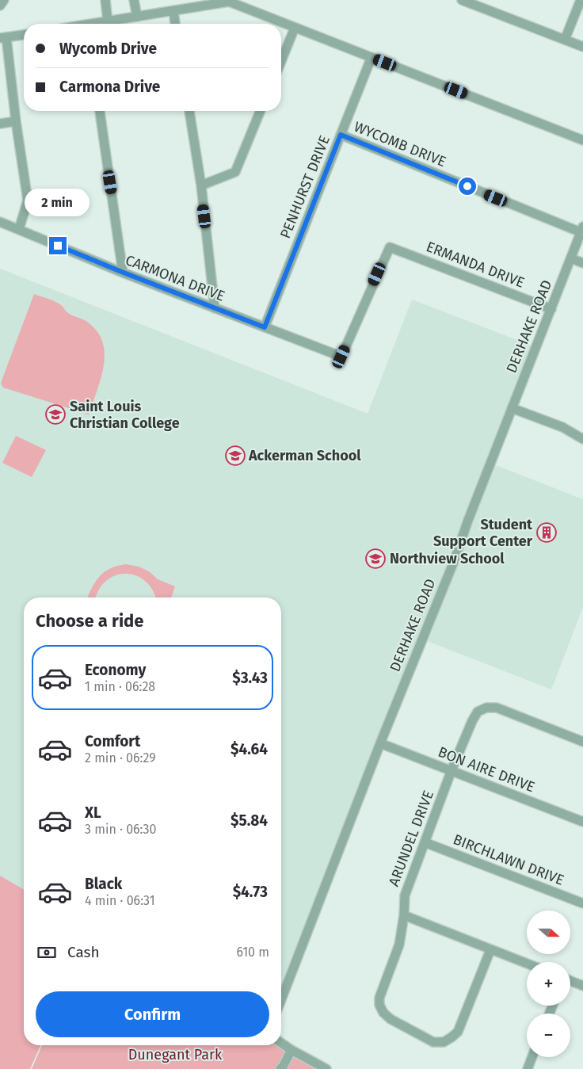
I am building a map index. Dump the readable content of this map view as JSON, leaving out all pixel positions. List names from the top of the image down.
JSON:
{
  "streets": {
    "street": [
      "WYCOMB DRIVE",
      "PENHURST DRIVE",
      "ERMANDA DRIVE",
      "CARMONA DRIVE",
      "DERHAKE ROAD",
      "BON AIRE DRIVE",
      "ARUNDEL DRIVE",
      "BIRCHLAWN DRIVE"
    ]
  },
  "crossings": [
    ["WYCOMB DRIVE", "PENHURST DRIVE"],
    ["WYCOMB DRIVE", "DERHAKE ROAD"],
    ["PENHURST DRIVE", "CARMONA DRIVE"],
    ["ERMANDA DRIVE", "CARMONA DRIVE"],
    ["ERMANDA DRIVE", "DERHAKE ROAD"],
    ["DERHAKE ROAD", "BON AIRE DRIVE"],
    ["BON AIRE DRIVE", "ARUNDEL DRIVE"],
    ["ARUNDEL DRIVE", "BIRCHLAWN DRIVE"]
  ],
  "parks": ["Dunegant Park"],
  "places": {
    "school or university": ["Saint Louis Christian College", "Ackerman School", "Northview School"],
    "building": ["Student Support Center"]
  },
  "north": "right",
  "page": {
    "banner": ["Wycomb Drive", "Carmona Drive"],
    "bubble": "2 min",
    "heading": "Choose a ride",
    "list": [
      {
        "name": "Economy",
        "note": "1 min · 06:28",
        "value": "$3.43"
      },
      {
        "name": "Comfort",
        "note": "2 min · 06:29",
        "value": "$4.64"
      },
      {
        "name": "XL",
        "note": "3 min · 06:30",
        "value": "$5.84"
      },
      {
        "name": "Black",
        "note": "4 min · 06:31",
        "value": "$4.73"
      }
    ],
    "map_buttons": ["+", "−"],
    "pay": ["Cash", "610 m"],
    "buttons": "Confirm"
  }
}
